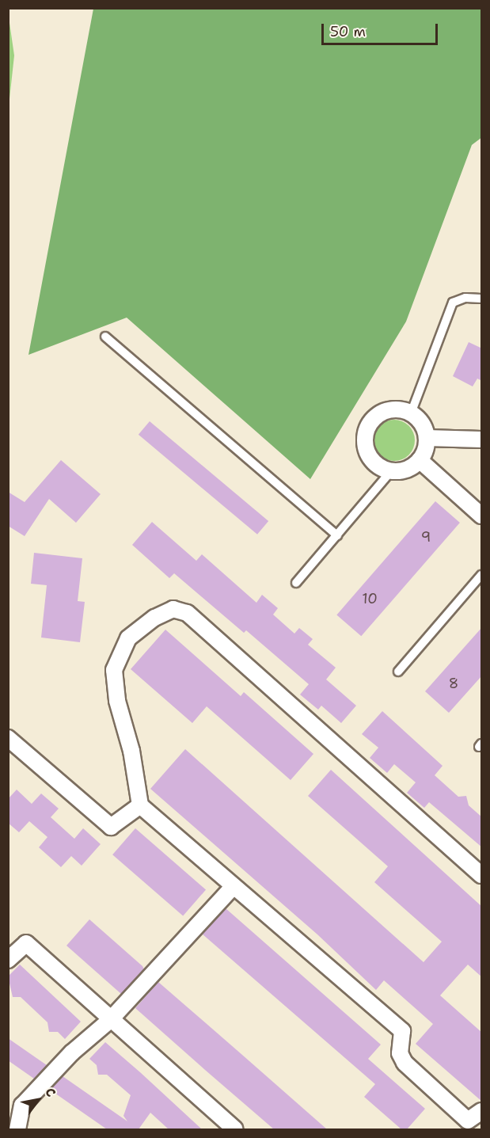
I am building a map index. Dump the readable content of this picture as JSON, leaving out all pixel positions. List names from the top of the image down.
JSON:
{
  "house_numbers": ["9", "10", "8"],
  "scale_bar": "50 m",
  "north": "top right"
}
